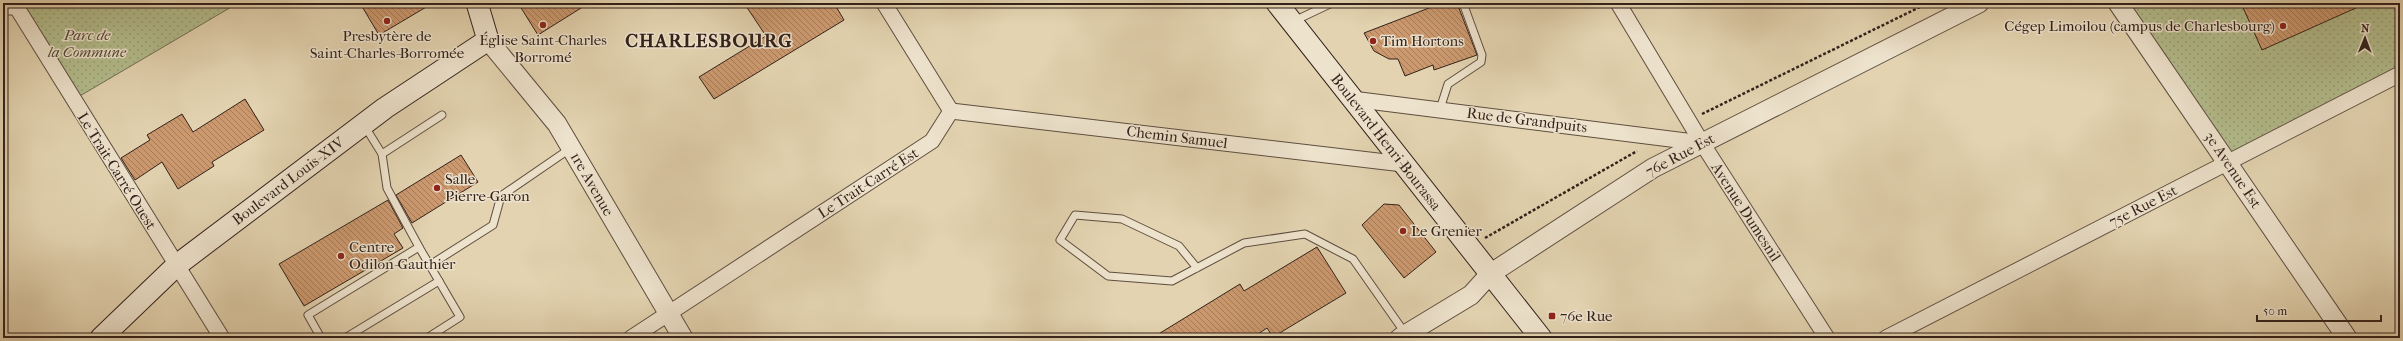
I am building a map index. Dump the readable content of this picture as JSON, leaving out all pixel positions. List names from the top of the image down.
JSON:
{
  "streets": {
    "main road": ["Boulevard Henri-Bourassa", "Boulevard Louis-XIV"],
    "street": [
      "Rue de Grandpuits",
      "Chemin Samuel",
      "76e Rue Est",
      "3e Avenue Est",
      "Le Trait-Carré Ouest",
      "Le Trait-Carré Est",
      "1re Avenue",
      "75e Rue Est",
      "Avenue Dumesnil"
    ]
  },
  "crossings": [
    ["Rue de Grandpuits", "Boulevard Henri-Bourassa"],
    ["Rue de Grandpuits", "76e Rue Est"],
    ["Rue de Grandpuits", "Avenue Dumesnil"],
    ["Chemin Samuel", "Boulevard Henri-Bourassa"],
    ["Chemin Samuel", "Le Trait-Carré Est"],
    ["Boulevard Henri-Bourassa", "76e Rue Est"],
    ["76e Rue Est", "Avenue Dumesnil"],
    ["3e Avenue Est", "75e Rue Est"],
    ["Le Trait-Carré Ouest", "Boulevard Louis-XIV"],
    ["Boulevard Louis-XIV", "1re Avenue"],
    ["Le Trait-Carré Est", "1re Avenue"]
  ],
  "districts": ["CHARLESBOURG"],
  "parks": ["Parc de la Commune"],
  "places": {
    "other": [
      "Presbytère de Saint-Charles-Borromée",
      "Église Saint-Charles Borromé",
      "Cégep Limoilou (campus de Charlesbourg)",
      "Tim Hortons",
      "Salle Pierre-Garon",
      "Le Grenier",
      "Centre Odilon-Gauthier"
    ],
    "transit": ["76e Rue"]
  },
  "scale_bar": "50 m",
  "north": "top"
}
